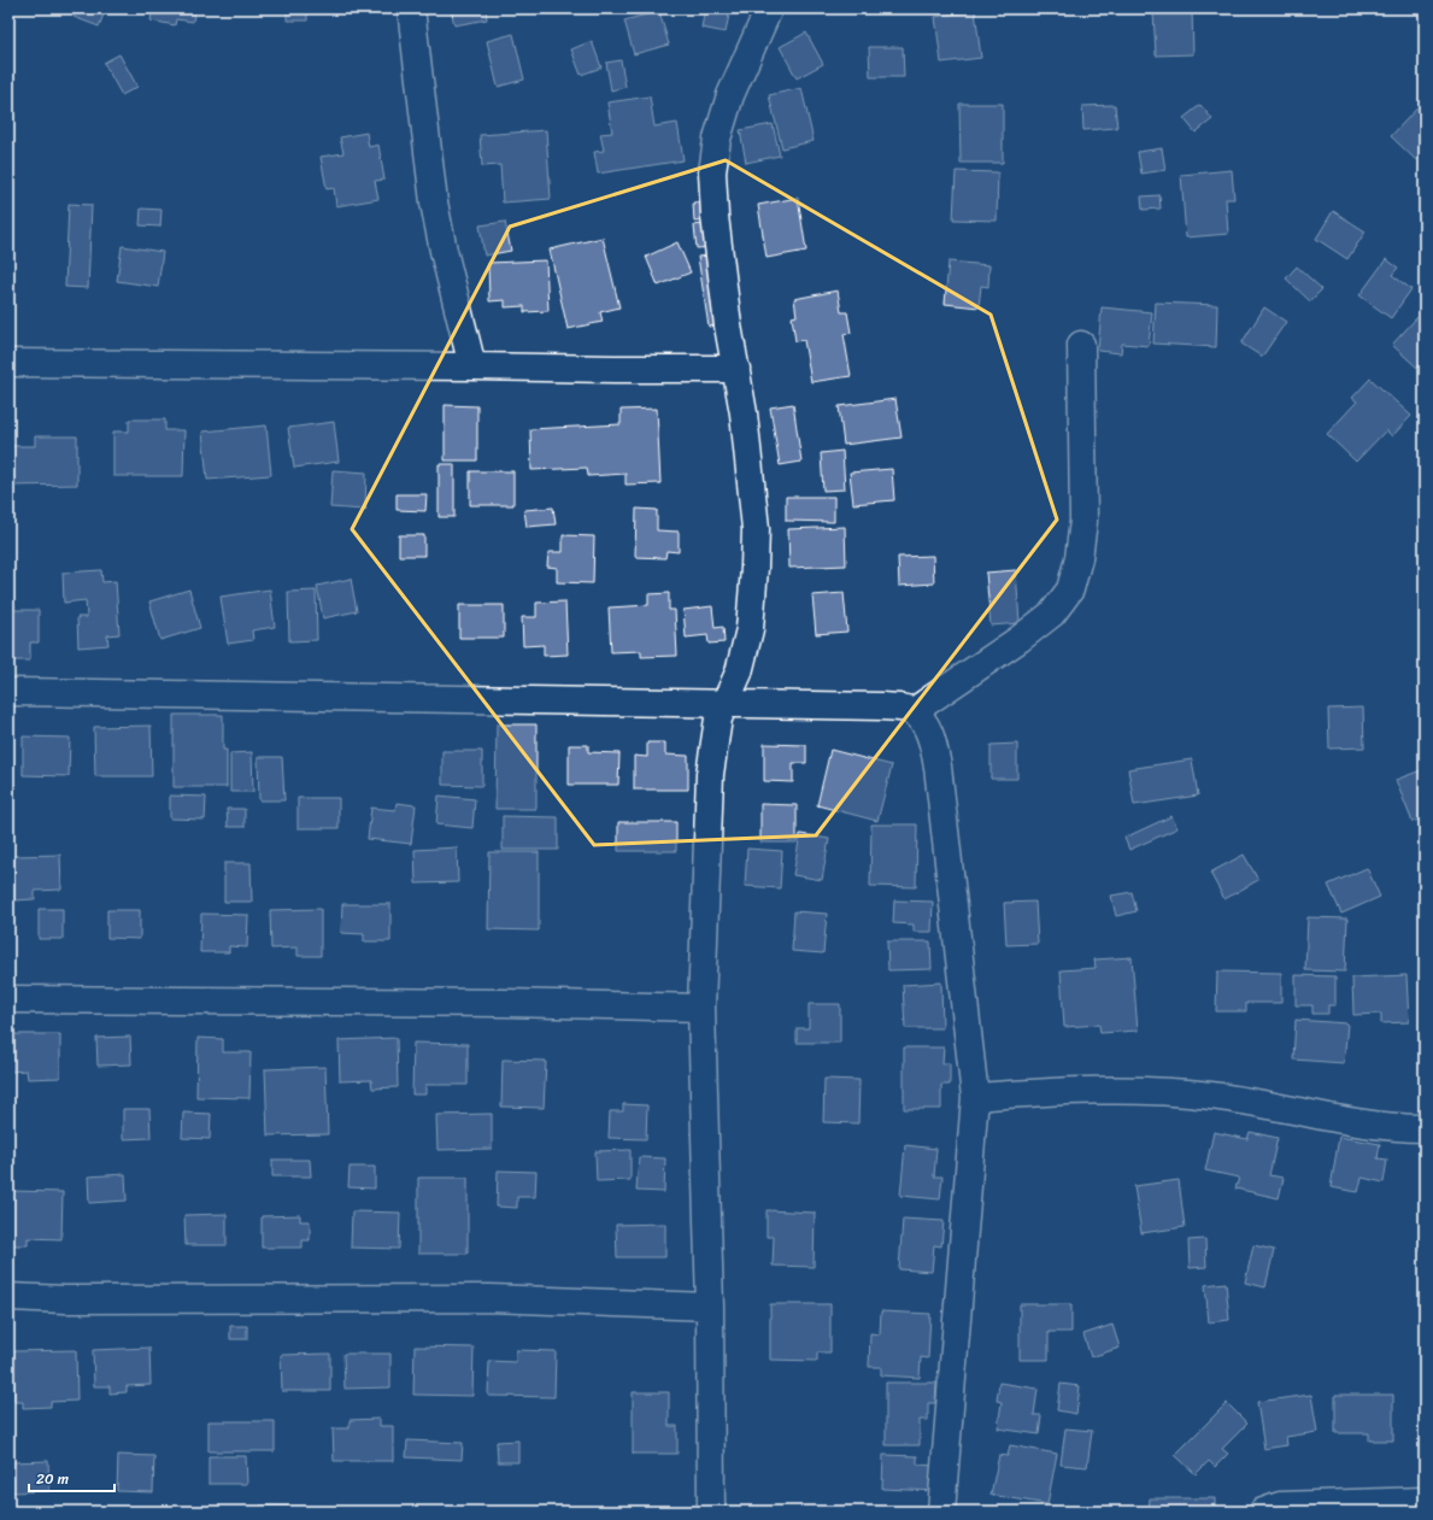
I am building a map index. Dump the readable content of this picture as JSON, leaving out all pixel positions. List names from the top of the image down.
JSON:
{
  "scale_bar": "20 m"
}
